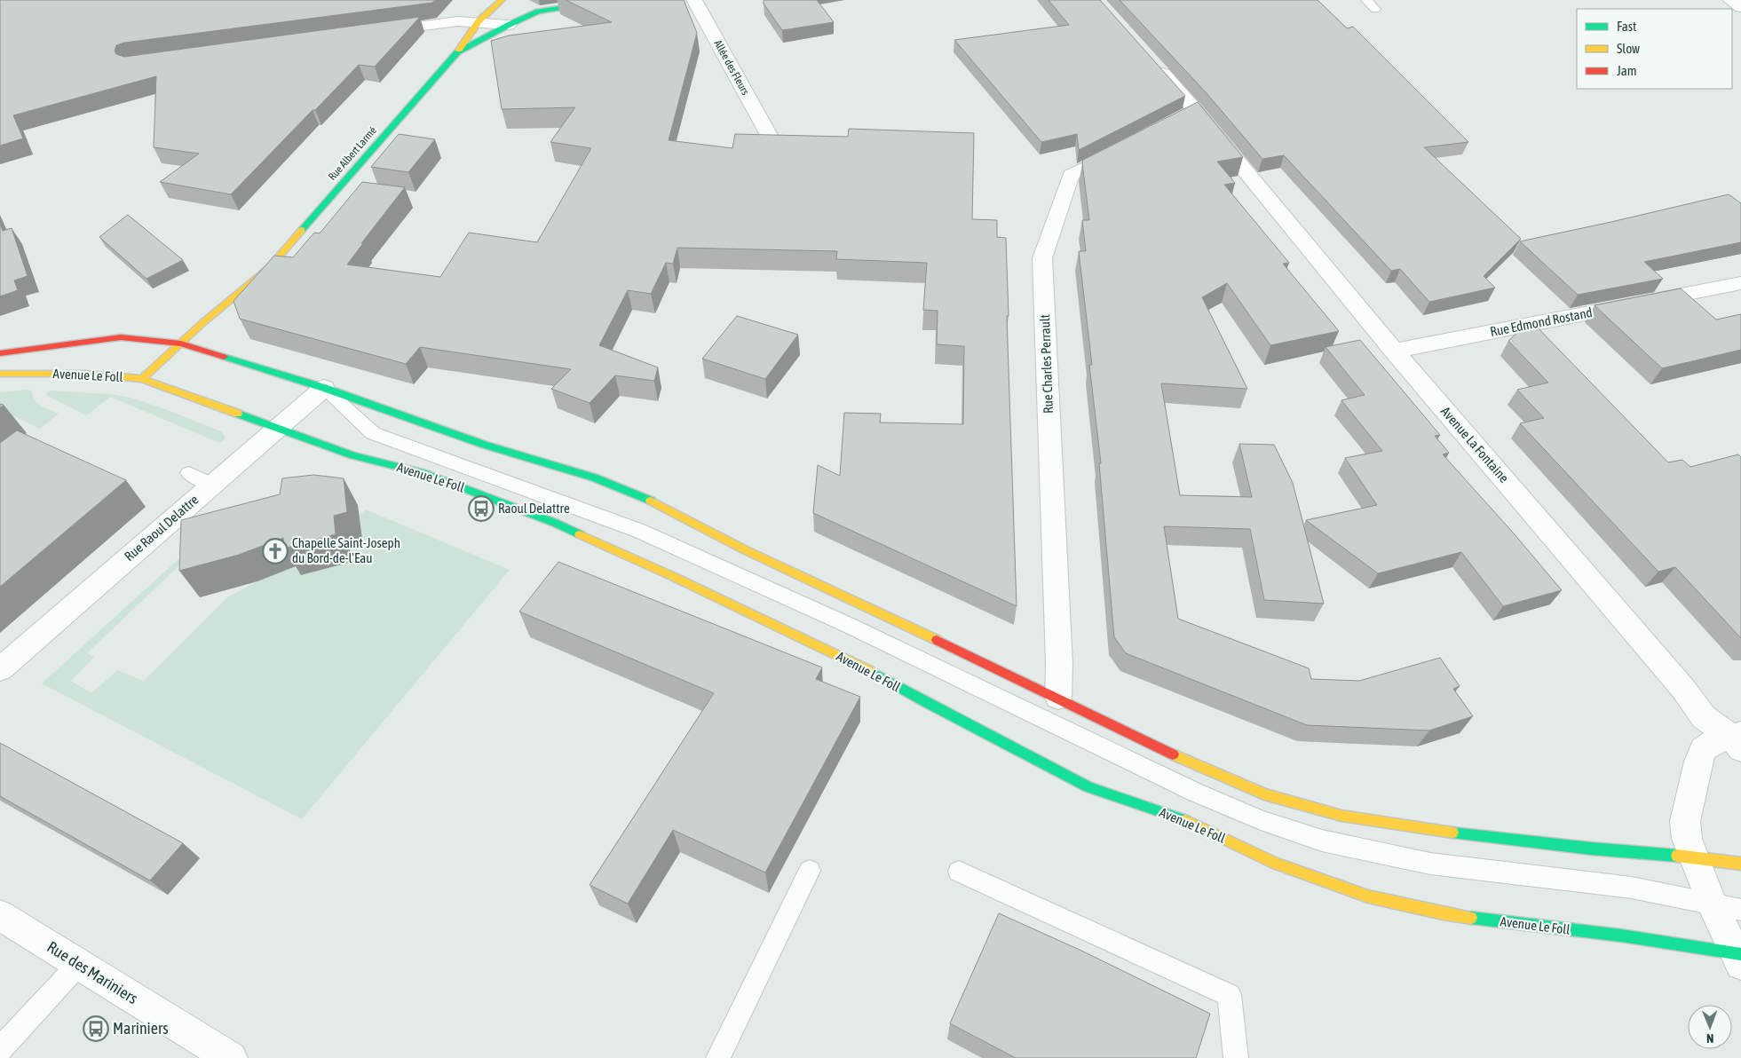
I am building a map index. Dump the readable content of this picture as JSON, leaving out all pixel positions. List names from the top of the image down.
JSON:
{
  "streets": {
    "main road": ["Rue Albert Larmé", "Avenue Le Foll"],
    "street": [
      "Allée des Fleurs",
      "Rue Edmond Rostand",
      "Rue Charles Perrault",
      "Avenue La Fontaine",
      "Rue Raoul Delattre",
      "Rue des Mariniers"
    ]
  },
  "crossings": [
    ["Rue Albert Larmé", "Avenue Le Foll"],
    ["Rue Edmond Rostand", "Avenue La Fontaine"],
    ["Rue Charles Perrault", "Avenue Le Foll"],
    ["Avenue Le Foll", "Avenue La Fontaine"],
    ["Avenue Le Foll", "Rue Raoul Delattre"]
  ],
  "places": {
    "bus stop": ["Raoul Delattre", "Mariniers"],
    "church": ["Chapelle Saint-Joseph du Bord-de-l'Eau"]
  },
  "legend": ["Fast", "Slow", "Jam"],
  "north": "bottom"
}
